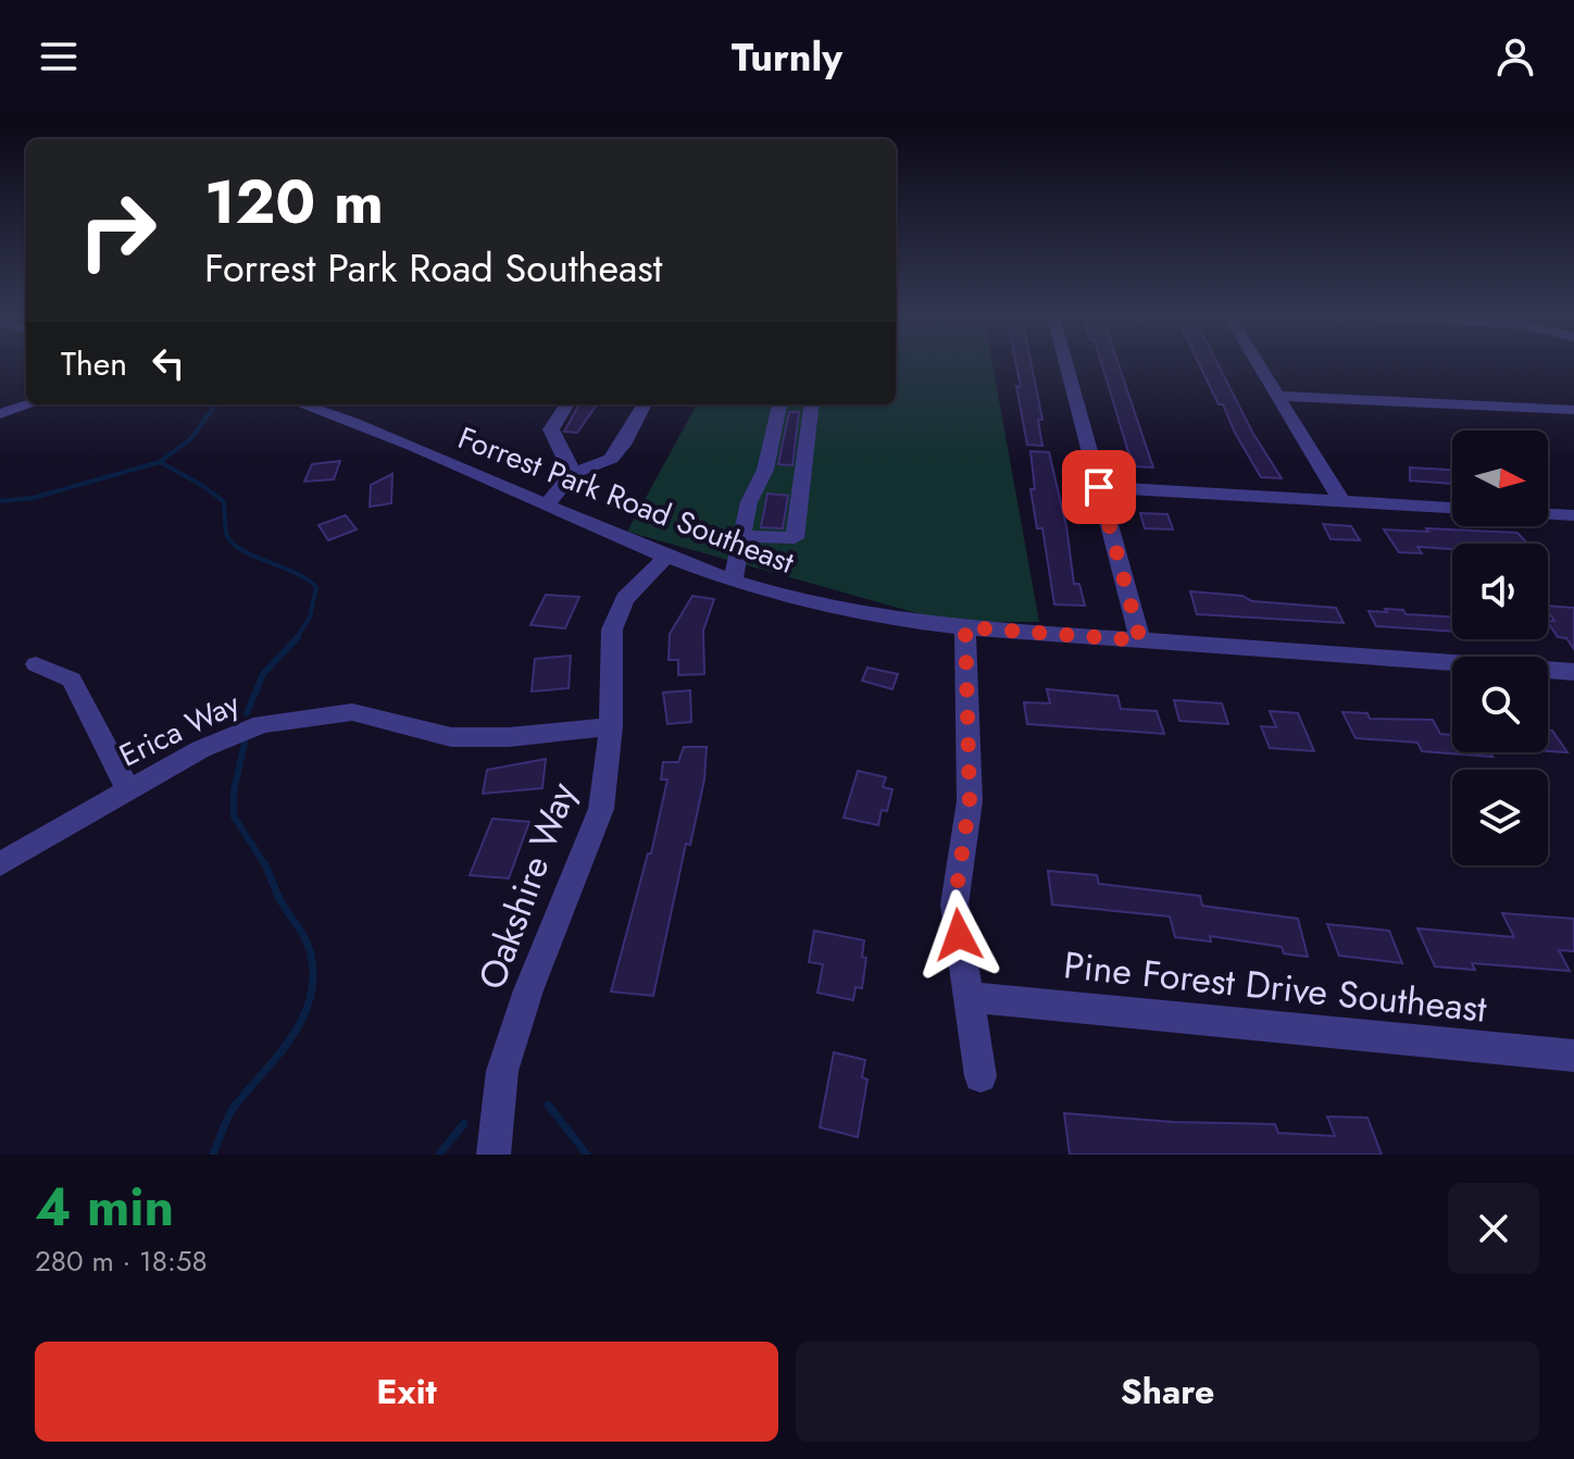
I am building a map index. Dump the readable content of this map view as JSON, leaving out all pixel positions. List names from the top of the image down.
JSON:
{
  "streets": {
    "street": [
      "Forrest Park Road Southeast",
      "Erica Way",
      "Oakshire Way",
      "Pine Forest Drive Southeast"
    ]
  },
  "crossings": [
    ["Forrest Park Road Southeast", "Oakshire Way"],
    ["Erica Way", "Oakshire Way"]
  ],
  "north": "right",
  "page": {
    "header": "Turnly",
    "turn": ["120 m", "Forrest Park Road Southeast"],
    "then": "Then",
    "heading": ["4 min", "280 m · 18:58"],
    "buttons": ["Exit", "Share"]
  }
}
